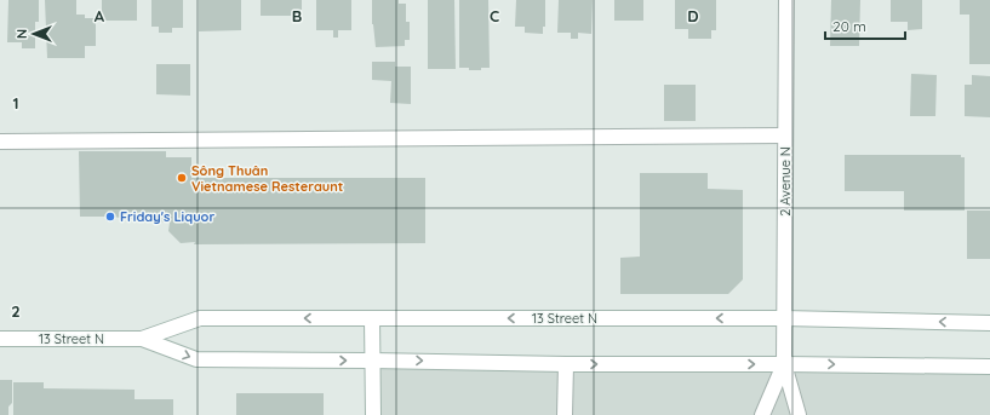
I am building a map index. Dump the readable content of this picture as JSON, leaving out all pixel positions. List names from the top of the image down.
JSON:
{
  "streets": {
    "street": ["2 Avenue N", "13 Street N"]
  },
  "crossings": [
    ["2 Avenue N", "13 Street N"]
  ],
  "places": ["Sông Thuân Vietnamese Resteraunt", "Friday's Liquor"],
  "scale_bar": "20 m",
  "north": "left",
  "grid": {
    "columns": [
      "A",
      "B",
      "C",
      "D"
    ],
    "rows": ["1", "2"]
  }
}
